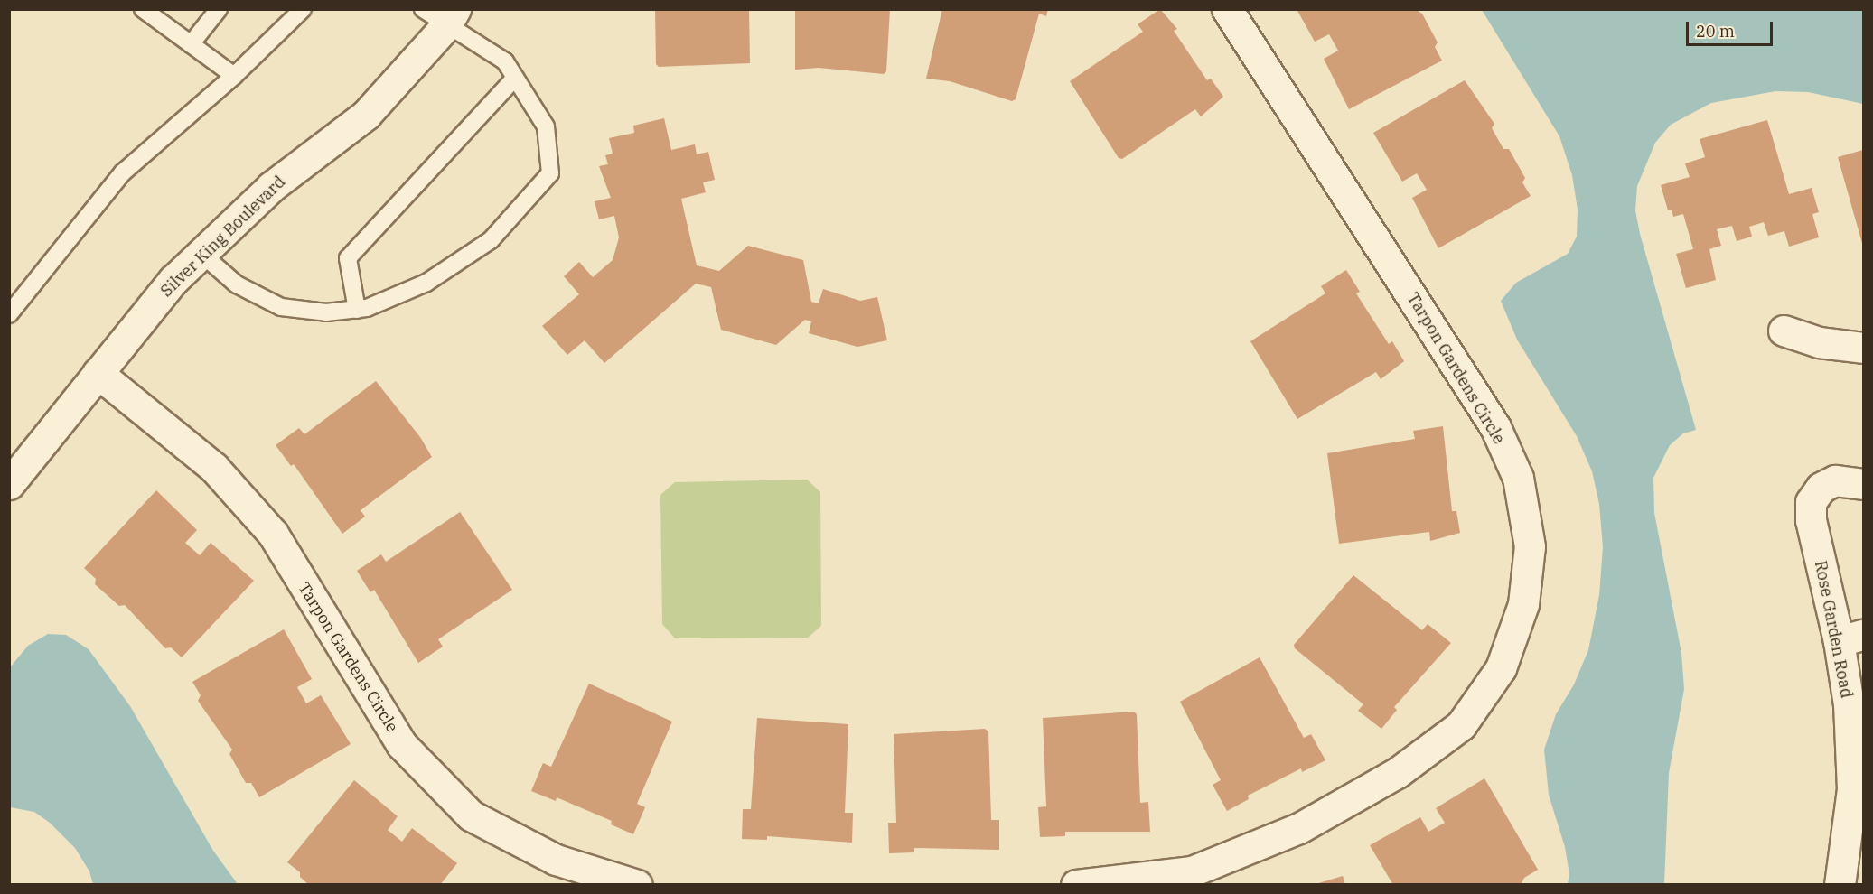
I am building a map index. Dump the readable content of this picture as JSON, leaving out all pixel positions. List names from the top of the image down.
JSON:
{
  "streets": {
    "street": ["Silver King Boulevard", "Tarpon Gardens Circle", "Rose Garden Road"]
  },
  "crossings": [
    ["Silver King Boulevard", "Tarpon Gardens Circle"]
  ],
  "scale_bar": "20 m"
}
